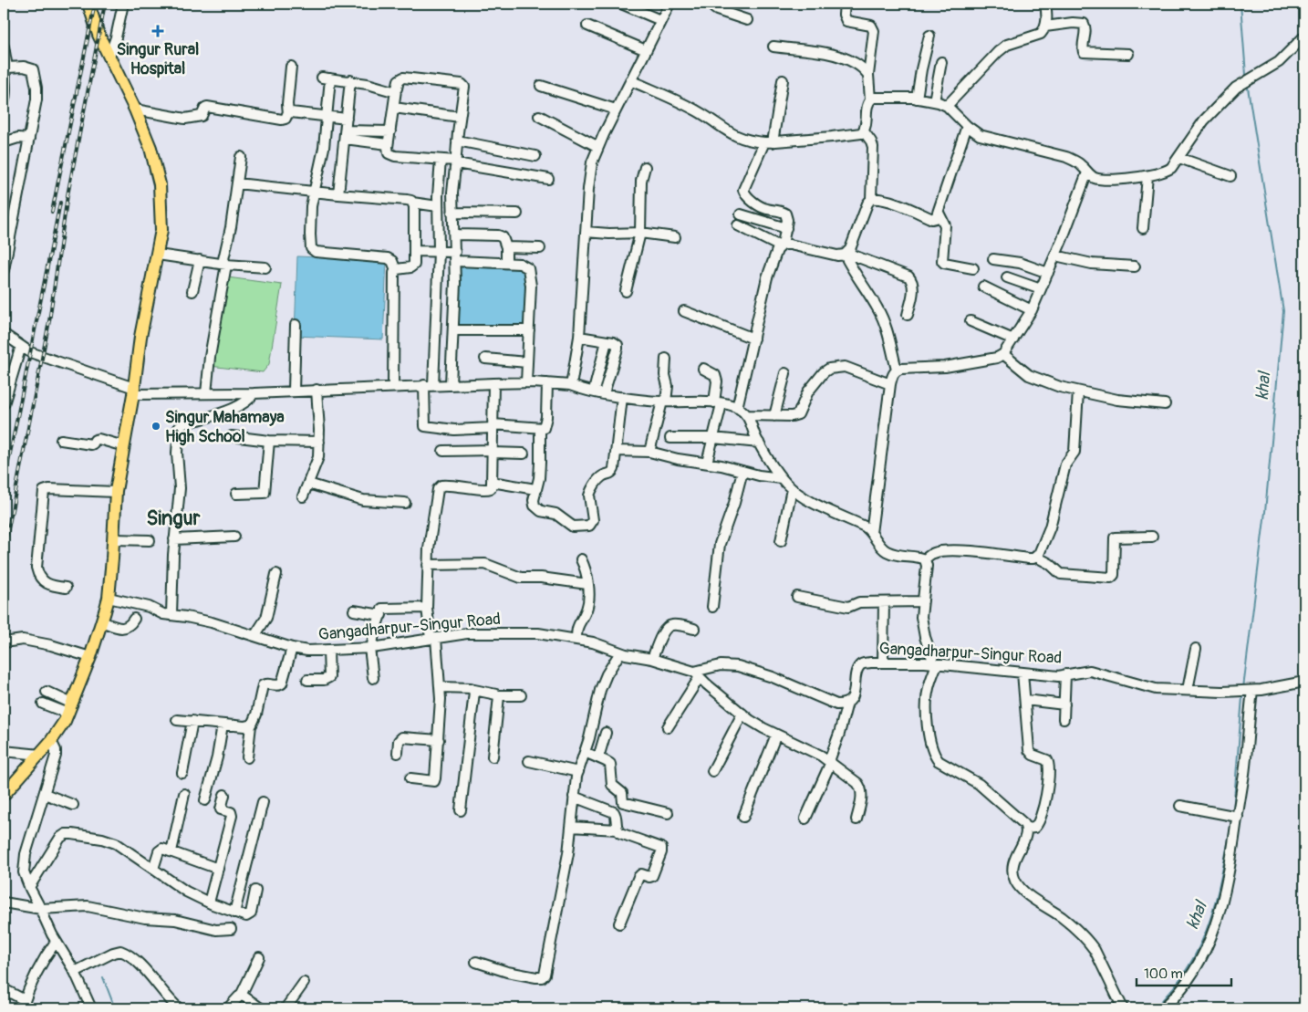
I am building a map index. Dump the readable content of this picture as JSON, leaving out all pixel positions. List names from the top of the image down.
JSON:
{
  "streets": {
    "street": ["Gangadharpur-Singur Road"]
  },
  "districts": ["Singur"],
  "water": ["khal"],
  "places": {
    "health": ["Singur Rural Hospital"],
    "other": ["Singur Mahamaya High School"]
  },
  "scale_bar": "100 m"
}
